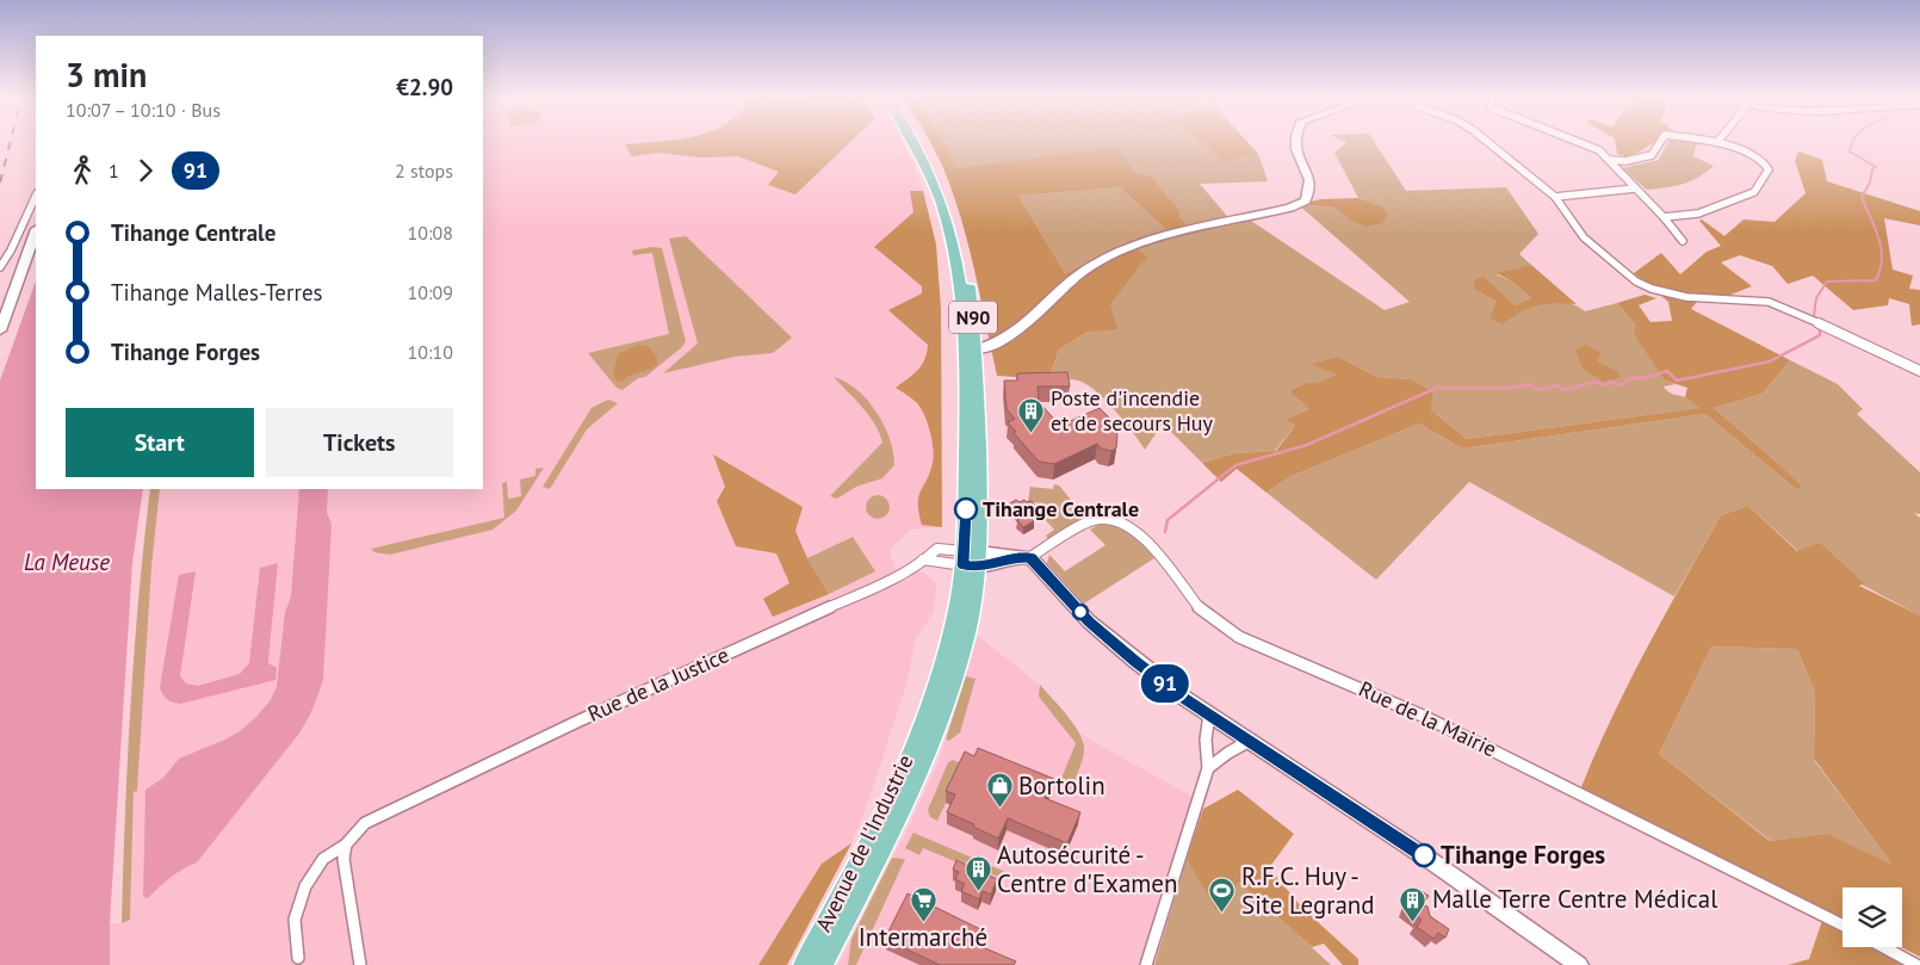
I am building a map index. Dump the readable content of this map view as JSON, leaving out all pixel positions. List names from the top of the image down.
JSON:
{
  "streets": {
    "main road": ["N90", "Avenue de l'Industrie"],
    "street": ["Rue de la Justice", "Rue de la Mairie"]
  },
  "crossings": [
    ["Rue de la Justice", "Avenue de l'Industrie"]
  ],
  "water": ["La Meuse"],
  "places": {
    "building": ["Poste d'incendie et de secours Huy", "Autosécurité - Centre d'Examen", "Malle Terre Centre Médical"],
    "other": ["Tihange Centrale", "Tihange Forges"],
    "shop": ["Bortolin"],
    "sports": ["R.F.C. Huy - Site Legrand"],
    "supermarket": ["Intermarché"]
  },
  "lines": ["bus line 91"],
  "page": {
    "on_map": "91",
    "heading": ["3 min", "10:07 – 10:10 · Bus", "€2.90"],
    "legs": ["1", "91", "2 stops"],
    "list": [
      {
        "name": "Tihange Centrale",
        "value": "10:08"
      },
      {
        "name": "Tihange Malles-Terres",
        "value": "10:09"
      },
      {
        "name": "Tihange Forges",
        "value": "10:10"
      }
    ],
    "buttons": ["Start", "Tickets"]
  }
}
